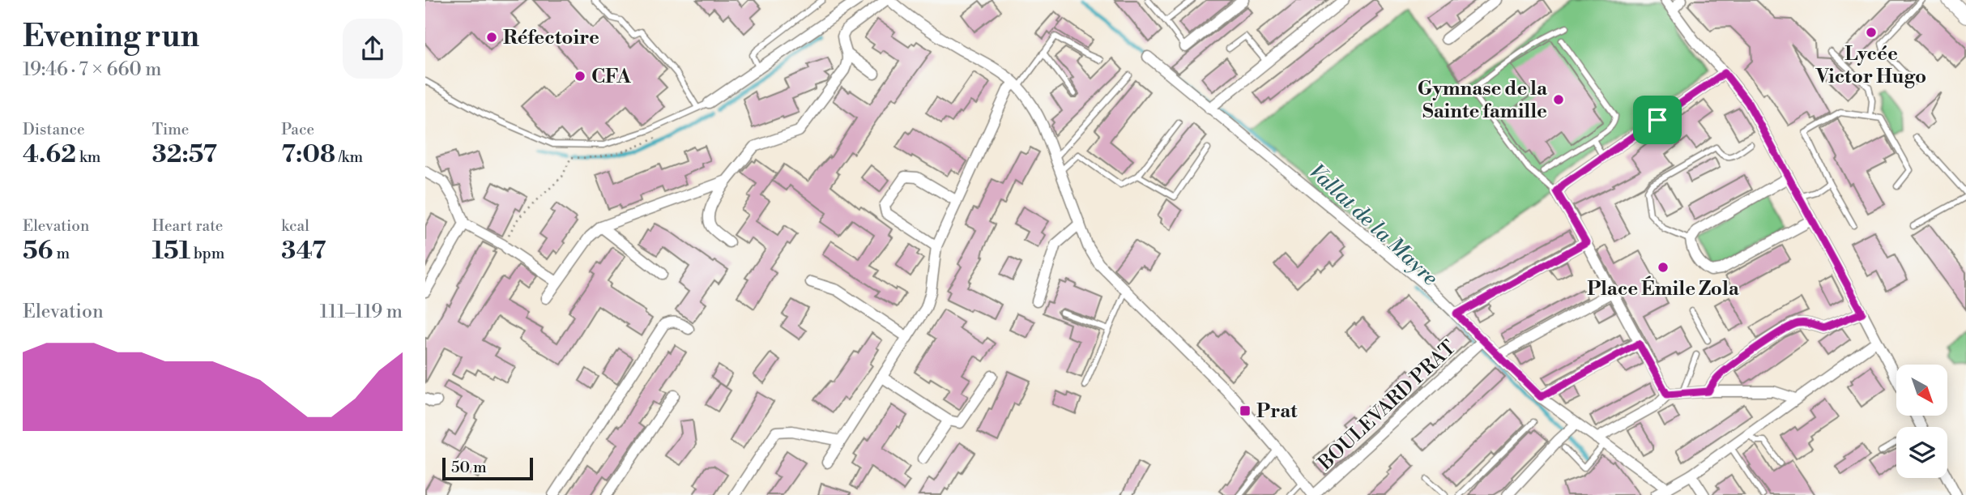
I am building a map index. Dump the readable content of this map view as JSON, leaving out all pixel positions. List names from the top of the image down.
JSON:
{
  "streets": {
    "street": ["BOULEVARD PRAT"]
  },
  "water": ["Vallat de la Mayre"],
  "places": {
    "other": [
      "Lycée Victor Hugo",
      "Réfectoire",
      "CFA",
      "Gymnase de la Sainte famille",
      "Place Émile Zola"
    ],
    "transit": ["Prat"]
  },
  "scale_bar": "50 m",
  "north": "bottom right",
  "page": {
    "heading": ["Evening run", "19:46 · 7 × 660 m"],
    "stats": [
      ["Distance", "4.62 km"],
      ["Time", "32:57"],
      ["Pace", "7:08 /km"],
      ["Elevation", "56 m"],
      ["Heart rate", "151 bpm"],
      ["kcal", "347"]
    ],
    "chart": ["Elevation", "111–119 m"],
    "scale": "50 m"
  }
}
